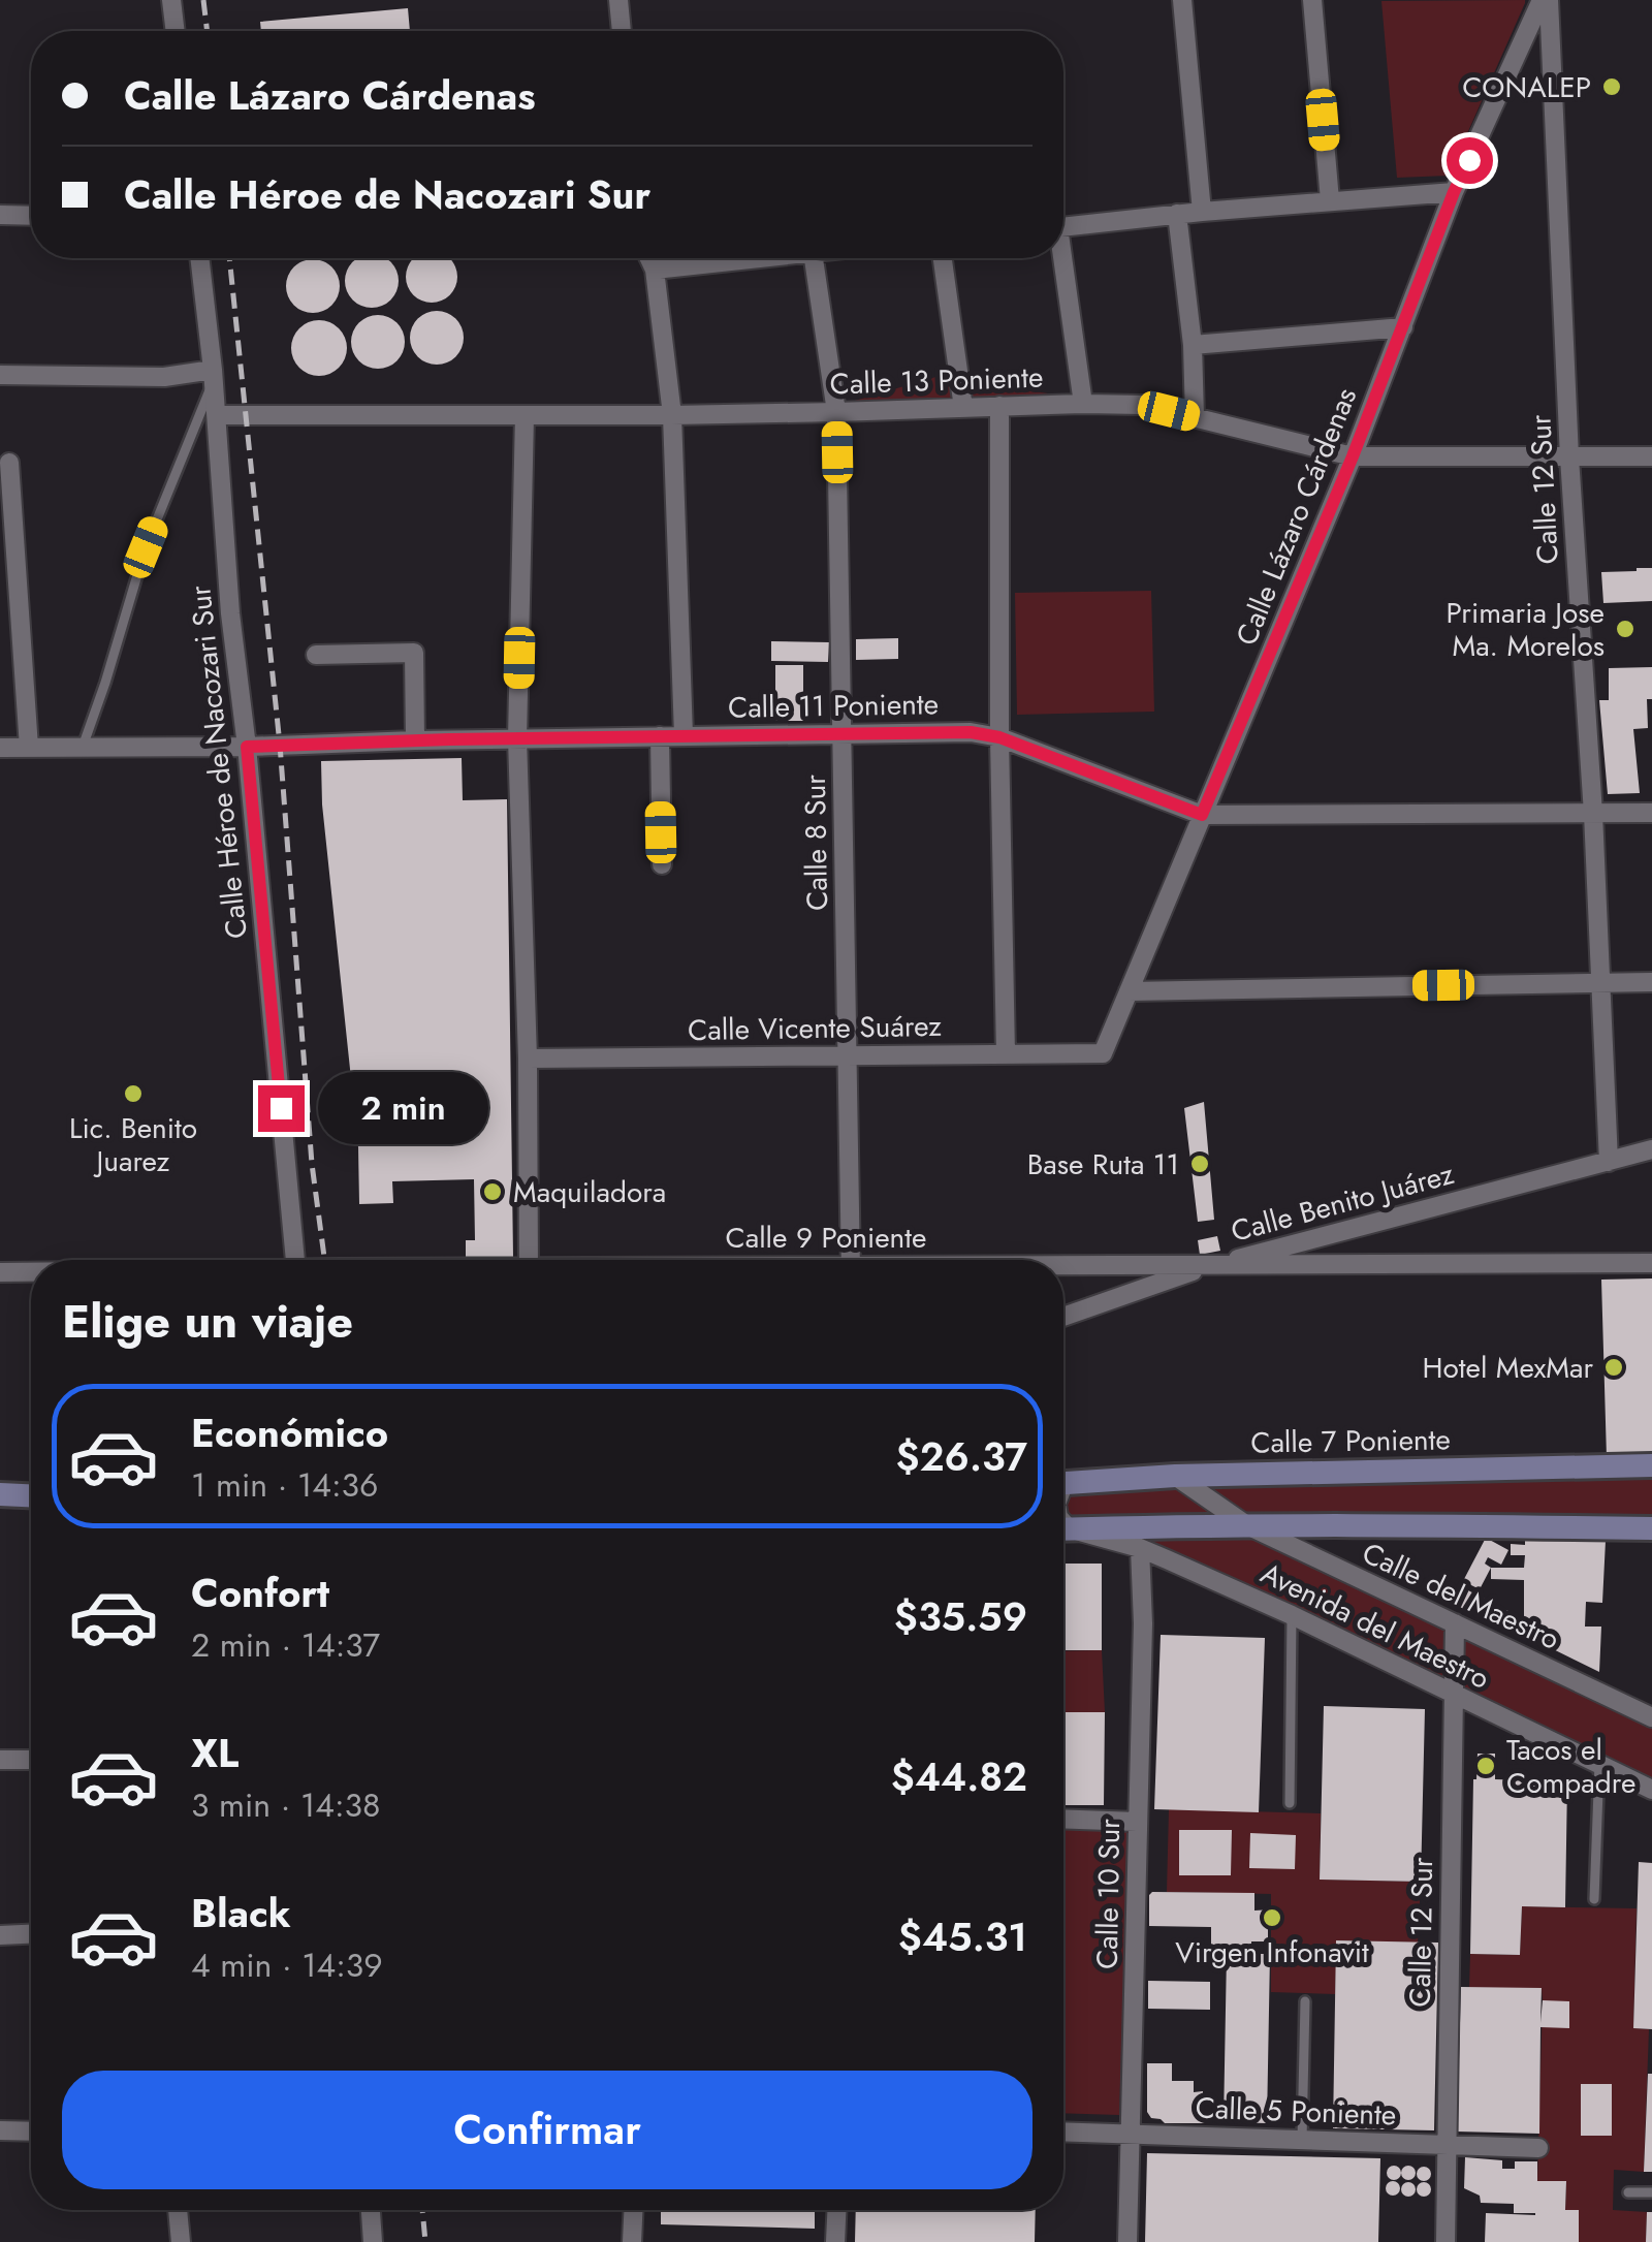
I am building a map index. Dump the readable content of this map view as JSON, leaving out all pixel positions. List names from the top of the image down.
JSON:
{
  "streets": {
    "main road": ["Calle 7 Poniente"],
    "street": [
      "Calle 13 Poniente",
      "Calle 12 Sur",
      "Calle Lázaro Cárdenas",
      "Calle 11 Poniente",
      "Calle Héroe de Nacozari Sur",
      "Calle 8 Sur",
      "Calle Vicente Suárez",
      "Calle Benito Juárez",
      "Calle 9 Poniente",
      "Calle del Maestro",
      "Avenida del Maestro",
      "Calle 10 Sur",
      "Calle 5 Poniente"
    ]
  },
  "crossings": [
    ["Calle 13 Poniente", "Calle 12 Sur"],
    ["Calle 13 Poniente", "Calle Lázaro Cárdenas"],
    ["Calle 13 Poniente", "Calle Héroe de Nacozari Sur"],
    ["Calle 13 Poniente", "Calle 8 Sur"],
    ["Calle 12 Sur", "Calle Lázaro Cárdenas"],
    ["Calle 12 Sur", "Calle 11 Poniente"],
    ["Calle 12 Sur", "Calle Benito Juárez"],
    ["Calle 12 Sur", "Calle del Maestro"],
    ["Calle 12 Sur", "Avenida del Maestro"],
    ["Calle 12 Sur", "Calle 5 Poniente"],
    ["Calle Lázaro Cárdenas", "Calle 11 Poniente"],
    ["Calle Lázaro Cárdenas", "Calle Vicente Suárez"],
    ["Calle 11 Poniente", "Calle Héroe de Nacozari Sur"],
    ["Calle 11 Poniente", "Calle 8 Sur"],
    ["Calle 8 Sur", "Calle Vicente Suárez"],
    ["Calle Benito Juárez", "Calle 9 Poniente"],
    ["Calle 7 Poniente", "Calle del Maestro"],
    ["Avenida del Maestro", "Calle 10 Sur"],
    ["Calle 10 Sur", "Calle 5 Poniente"]
  ],
  "places": [
    "CONALEP",
    "Primaria Jose Ma. Morelos",
    "Lic. Benito Juarez",
    "Base Ruta 11",
    "Maquiladora",
    "Hotel MexMar",
    "Tacos el Compadre",
    "Virgen Infonavit"
  ],
  "page": {
    "banner": ["Calle Lázaro Cárdenas", "Calle Héroe de Nacozari Sur"],
    "bubble": "2 min",
    "heading": "Elige un viaje",
    "list": [
      {
        "name": "Económico",
        "note": "1 min · 14:36",
        "value": "$26.37"
      },
      {
        "name": "Confort",
        "note": "2 min · 14:37",
        "value": "$35.59"
      },
      {
        "name": "XL",
        "note": "3 min · 14:38",
        "value": "$44.82"
      },
      {
        "name": "Black",
        "note": "4 min · 14:39",
        "value": "$45.31"
      }
    ],
    "buttons": "Confirmar"
  }
}
